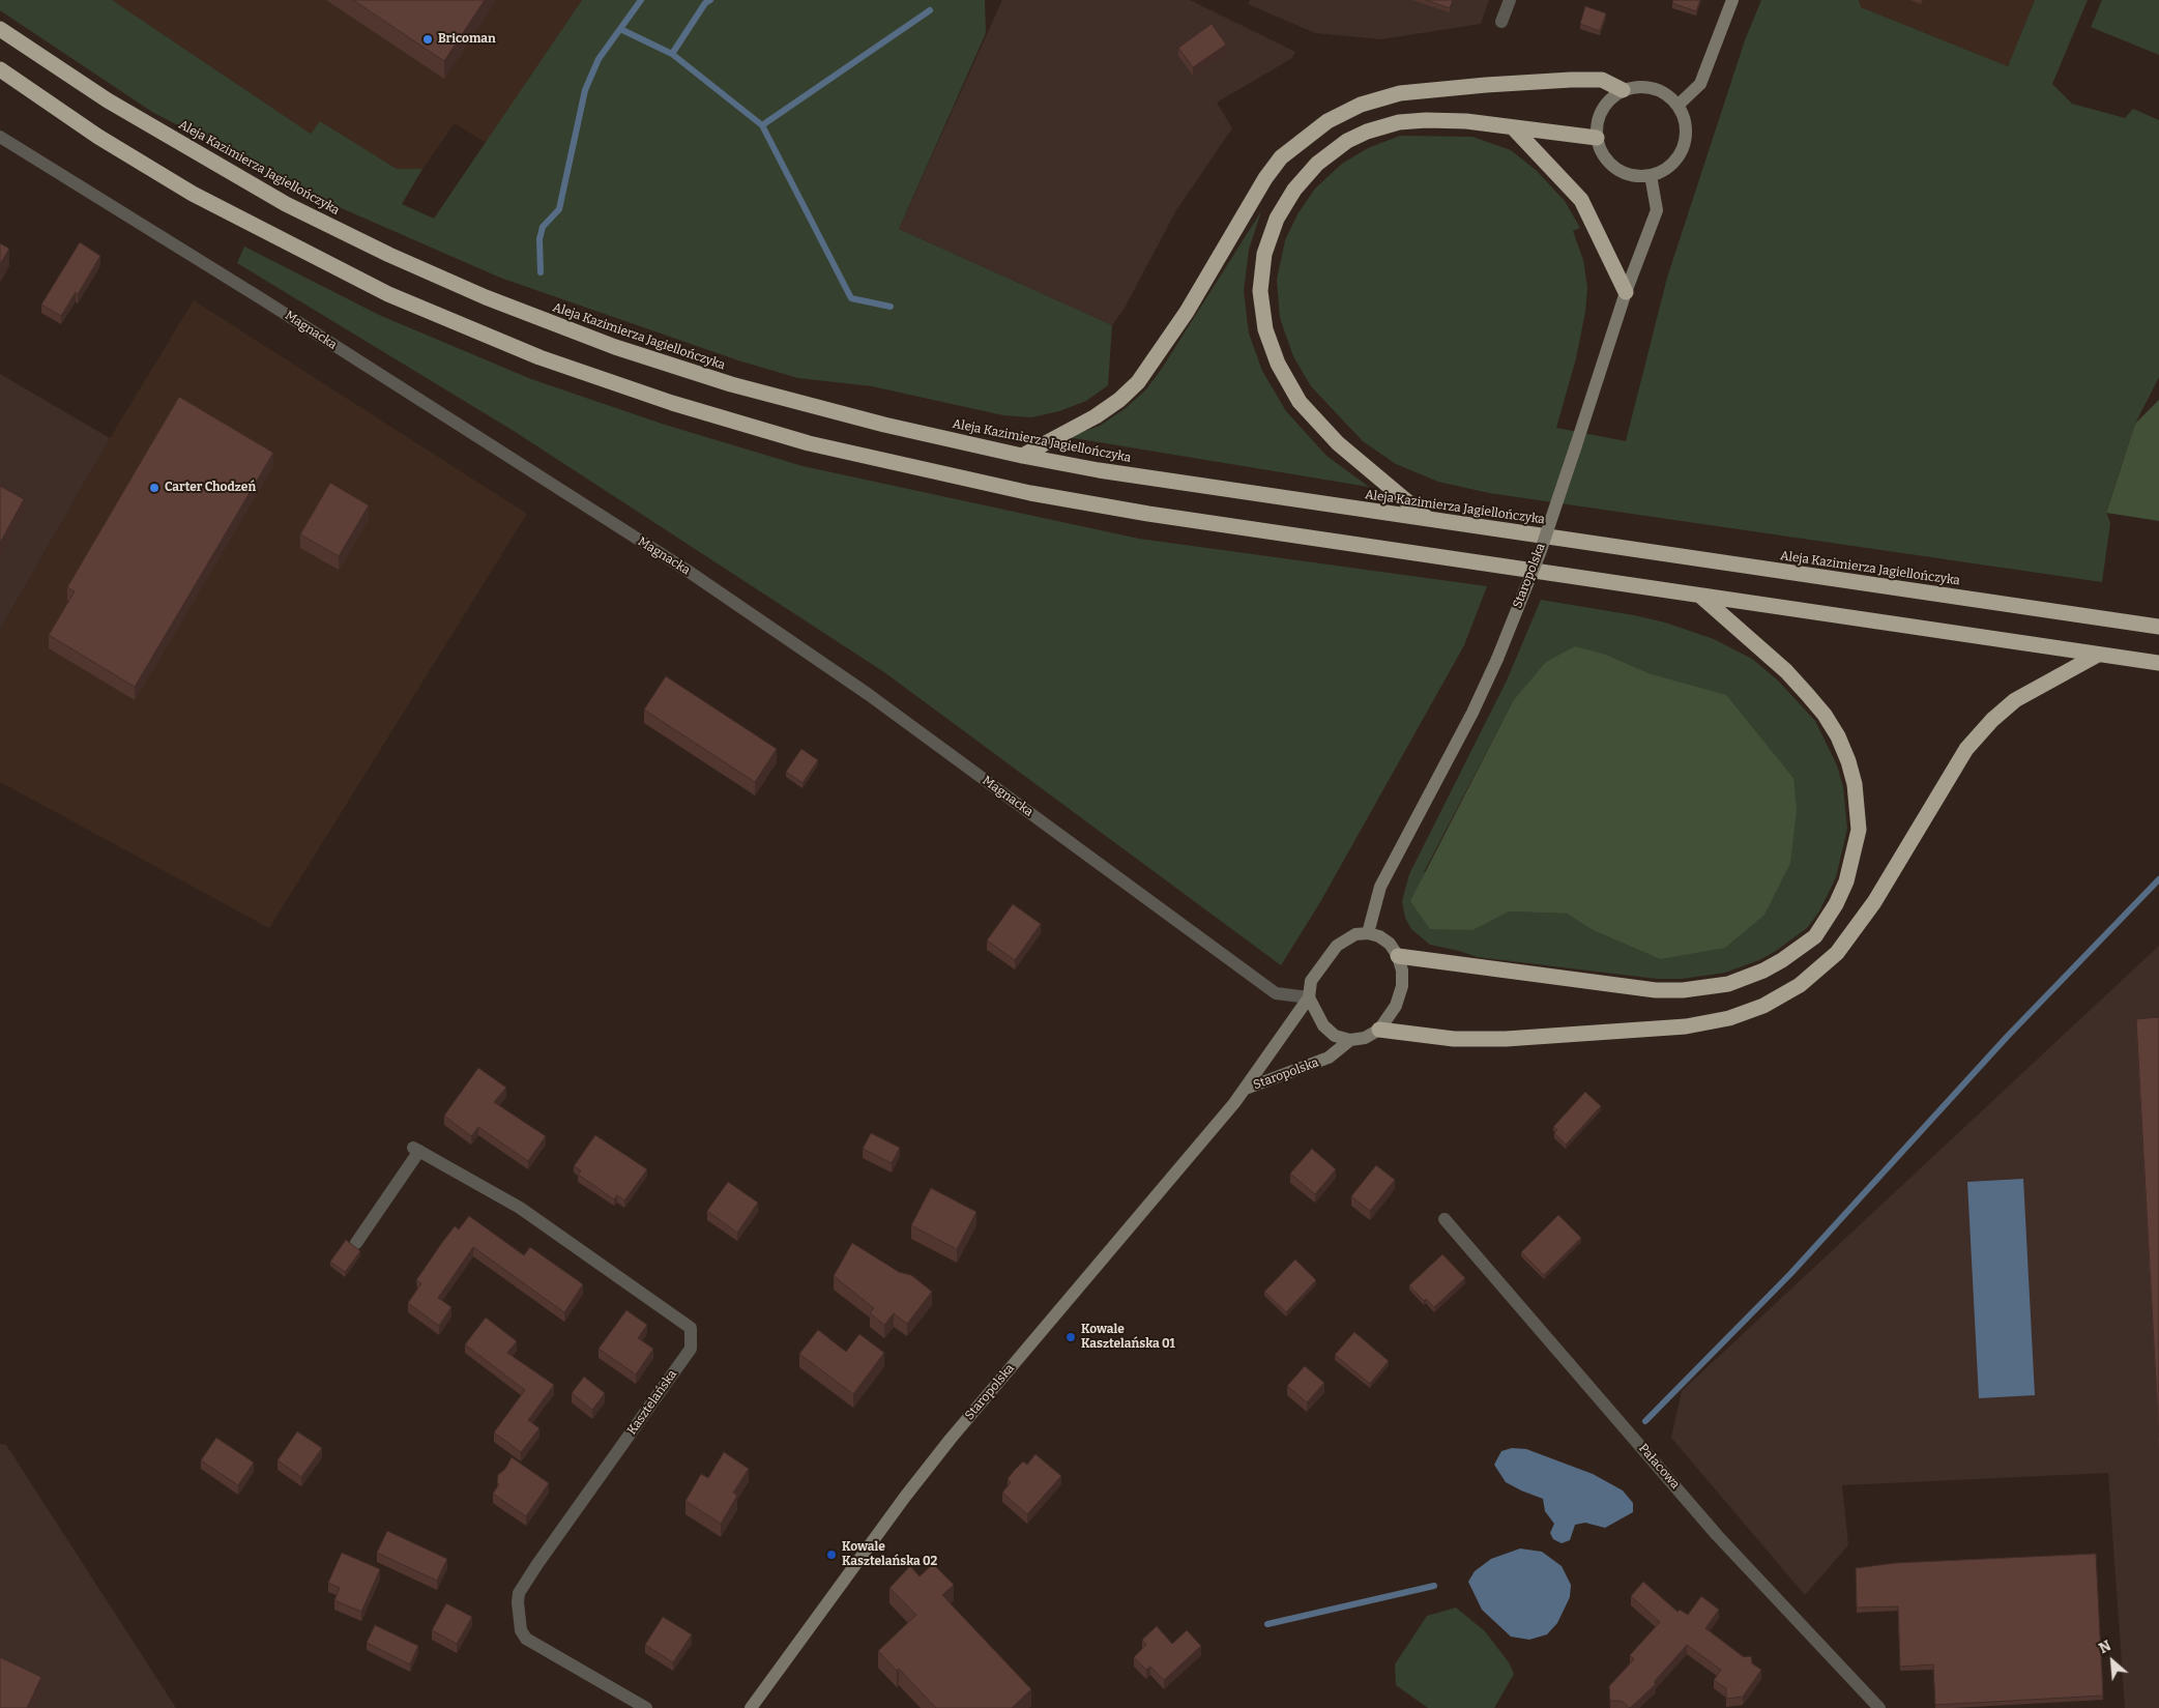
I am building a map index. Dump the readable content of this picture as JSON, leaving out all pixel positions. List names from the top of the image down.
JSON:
{
  "streets": {
    "highway": ["Aleja Kazimierza Jagiellończyka"],
    "main road": ["Staropolska"],
    "street": ["Magnacka", "Kasztelańska", "Pałacowa"]
  },
  "crossings": [
    ["Magnacka", "Staropolska"]
  ],
  "places": [
    "Bricoman",
    "Carter Chodzeń",
    "Kowale Kasztelańska 01",
    "Kowale Kasztelańska 02"
  ],
  "north": "top left"
}
